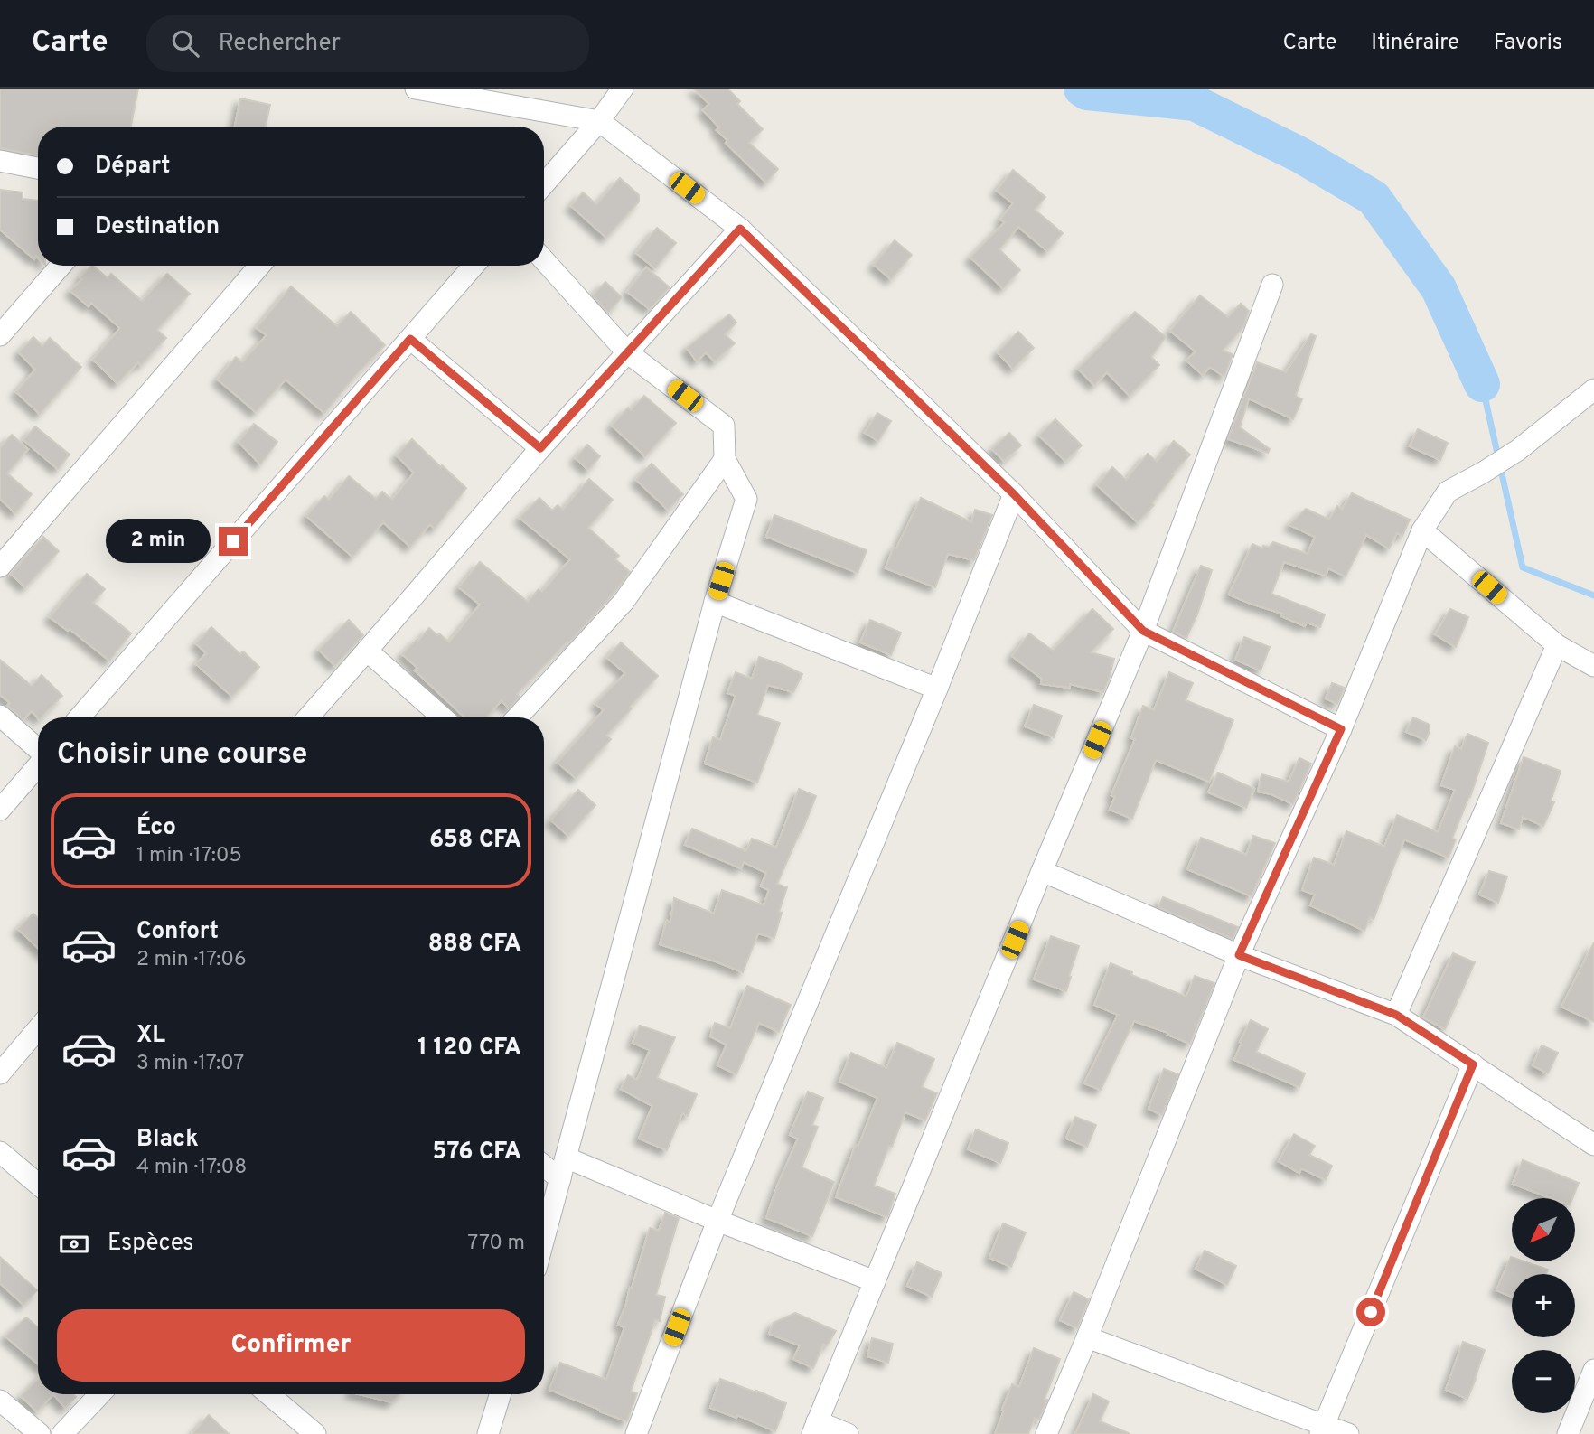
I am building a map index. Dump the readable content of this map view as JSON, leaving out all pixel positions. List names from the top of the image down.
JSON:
{
  "north": "bottom left",
  "page": {
    "header": "Carte",
    "search": "Rechercher",
    "nav": ["Carte", "Itinéraire", "Favoris"],
    "banner": ["Départ", "Destination"],
    "bubble": "2 min",
    "heading": "Choisir une course",
    "list": [
      {
        "name": "Éco",
        "note": "1 min · 17:05",
        "value": "658 CFA"
      },
      {
        "name": "Confort",
        "note": "2 min · 17:06",
        "value": "888 CFA"
      },
      {
        "name": "XL",
        "note": "3 min · 17:07",
        "value": "1 120 CFA"
      },
      {
        "name": "Black",
        "note": "4 min · 17:08",
        "value": "576 CFA"
      }
    ],
    "map_buttons": ["+", "−"],
    "pay": ["Espèces", "770 m"],
    "buttons": "Confirmer"
  }
}
